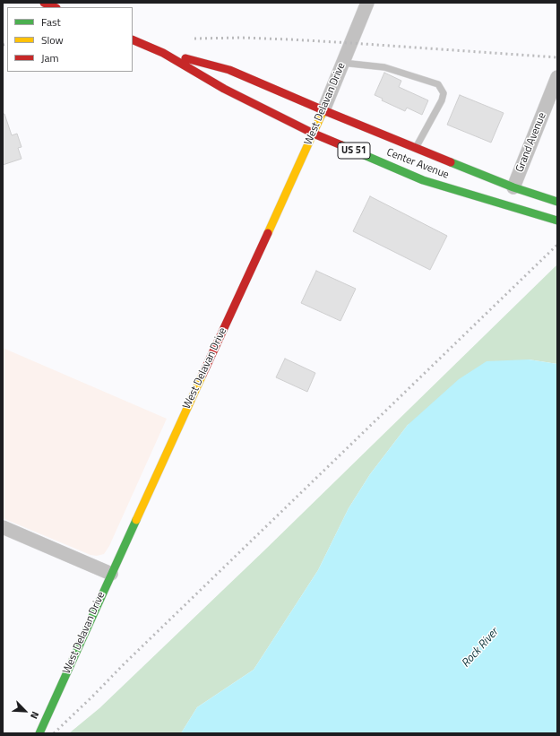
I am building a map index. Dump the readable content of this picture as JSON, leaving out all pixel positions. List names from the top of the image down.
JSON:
{
  "streets": {
    "main road": ["West Delavan Drive", "US 51", "Center Avenue"],
    "street": ["Grand Avenue"]
  },
  "crossings": [
    ["West Delavan Drive", "Center Avenue"],
    ["Grand Avenue", "Center Avenue"]
  ],
  "water": ["Rock River"],
  "legend": ["Fast", "Slow", "Jam"],
  "north": "bottom right"
}
